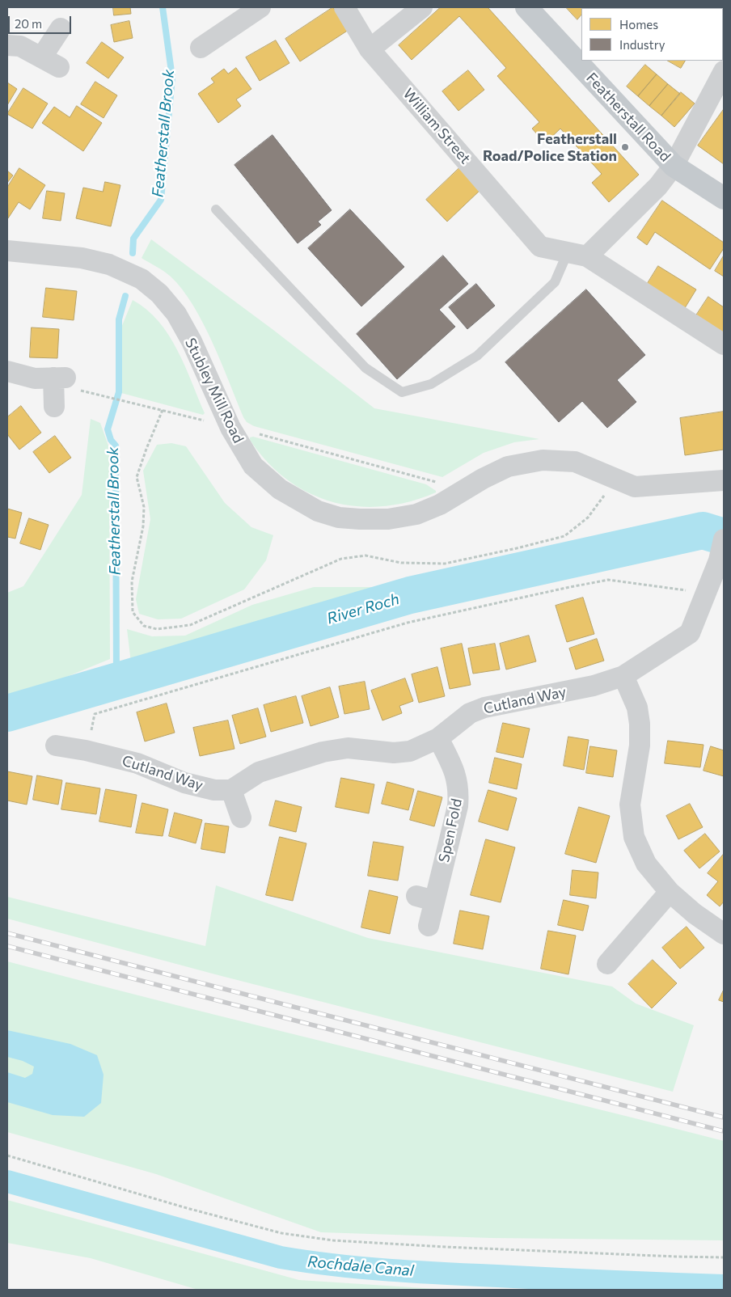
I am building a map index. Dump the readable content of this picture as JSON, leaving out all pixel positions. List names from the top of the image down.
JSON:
{
  "streets": {
    "highway": ["Featherstall Road"],
    "street": [
      "William Street",
      "Stubley Mill Road",
      "Cutland Way",
      "Spen Fold"
    ]
  },
  "crossings": [
    ["Cutland Way", "Spen Fold"]
  ],
  "water": ["Featherstall Brook", "River Roch", "Rochdale Canal"],
  "places": ["Featherstall Road/Police Station"],
  "legend": ["Homes", "Industry"],
  "scale_bar": "20 m"
}
